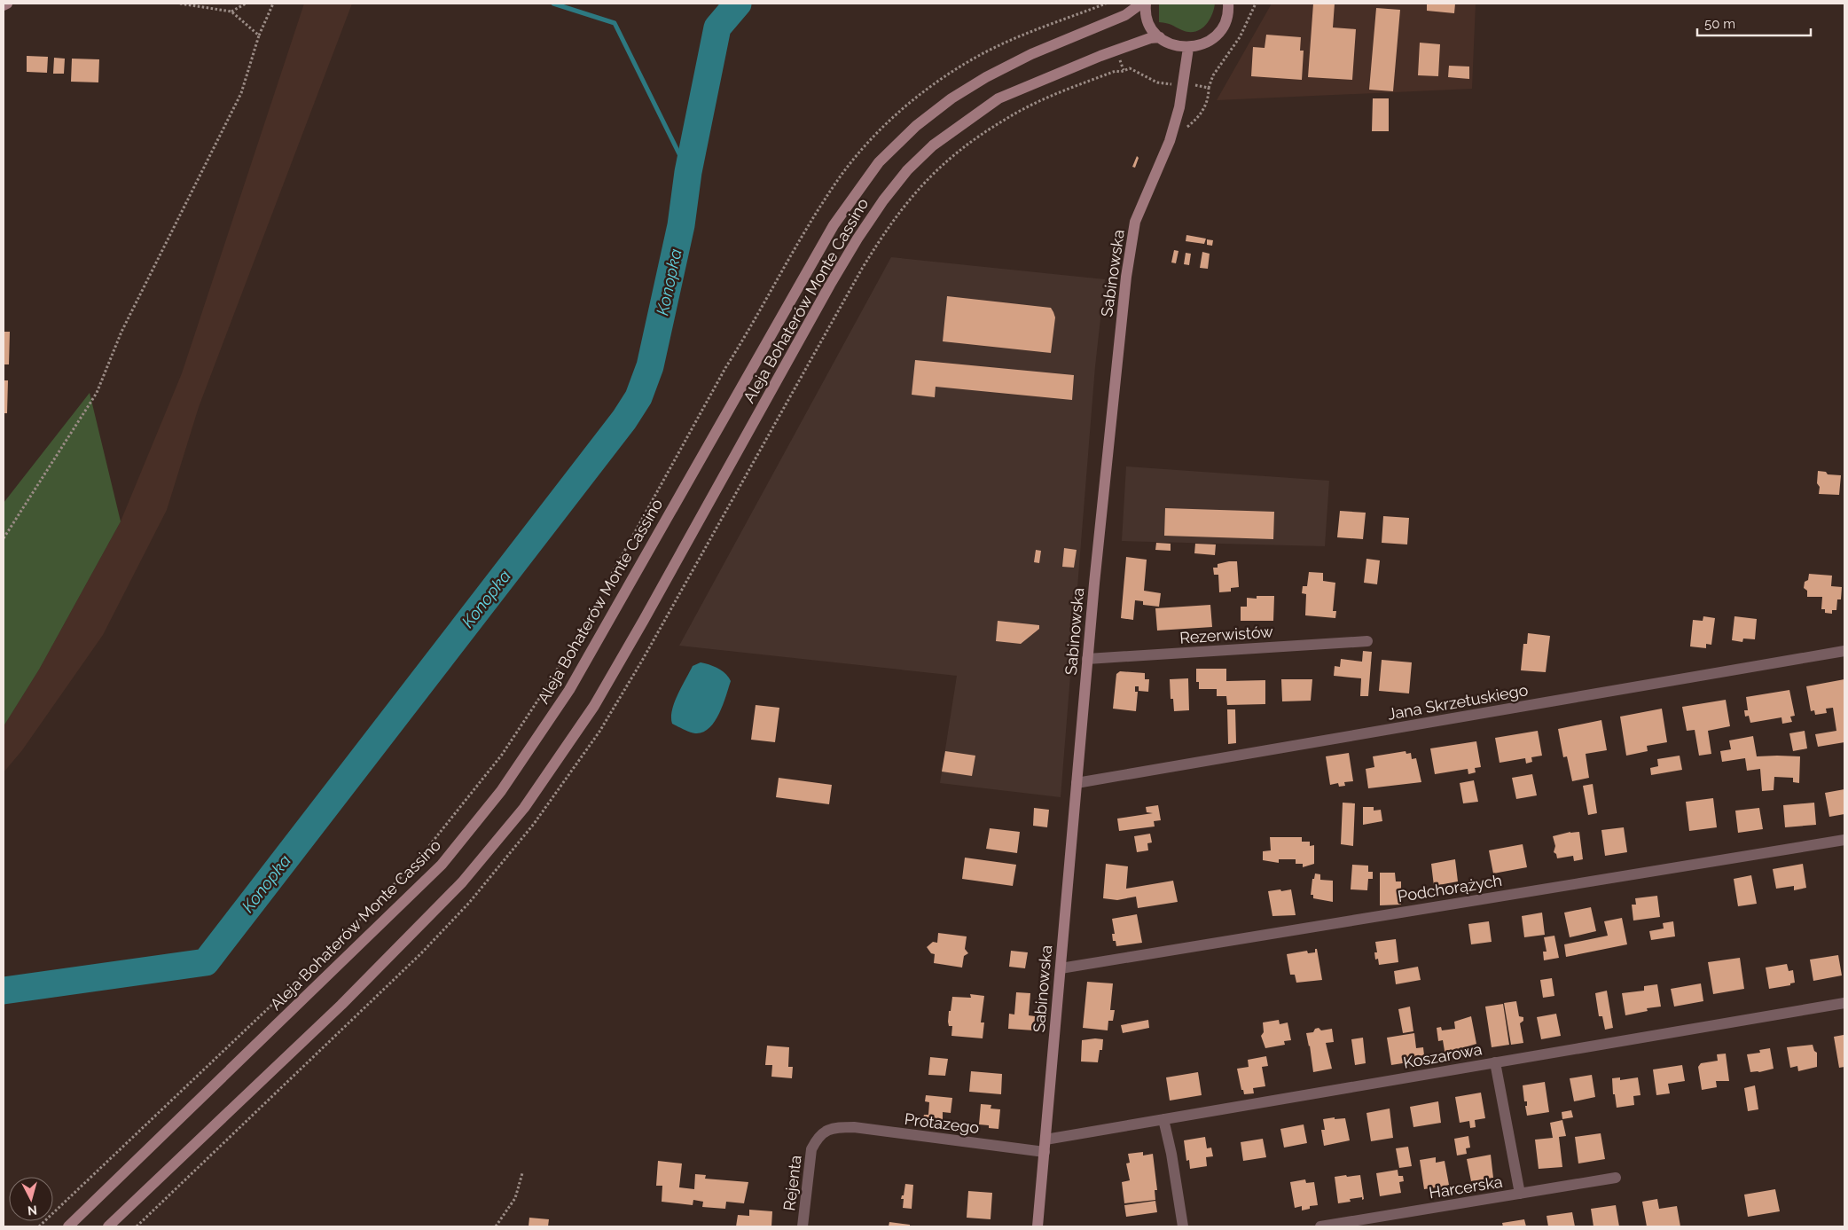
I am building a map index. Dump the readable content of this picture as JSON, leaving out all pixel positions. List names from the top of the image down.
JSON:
{
  "streets": {
    "main road": ["Sabinowska", "Aleja Bohaterów Monte Cassino"],
    "street": [
      "Rezerwistów",
      "Jana Skrzetuskiego",
      "Podchorążych",
      "Koszarowa",
      "Protazego",
      "Rejenta",
      "Harcerska"
    ]
  },
  "crossings": [
    ["Sabinowska", "Rezerwistów"],
    ["Sabinowska", "Jana Skrzetuskiego"],
    ["Sabinowska", "Podchorążych"],
    ["Sabinowska", "Koszarowa"],
    ["Sabinowska", "Protazego"],
    ["Protazego", "Rejenta"]
  ],
  "water": ["Konopka"],
  "scale_bar": "50 m",
  "north": "bottom"
}
